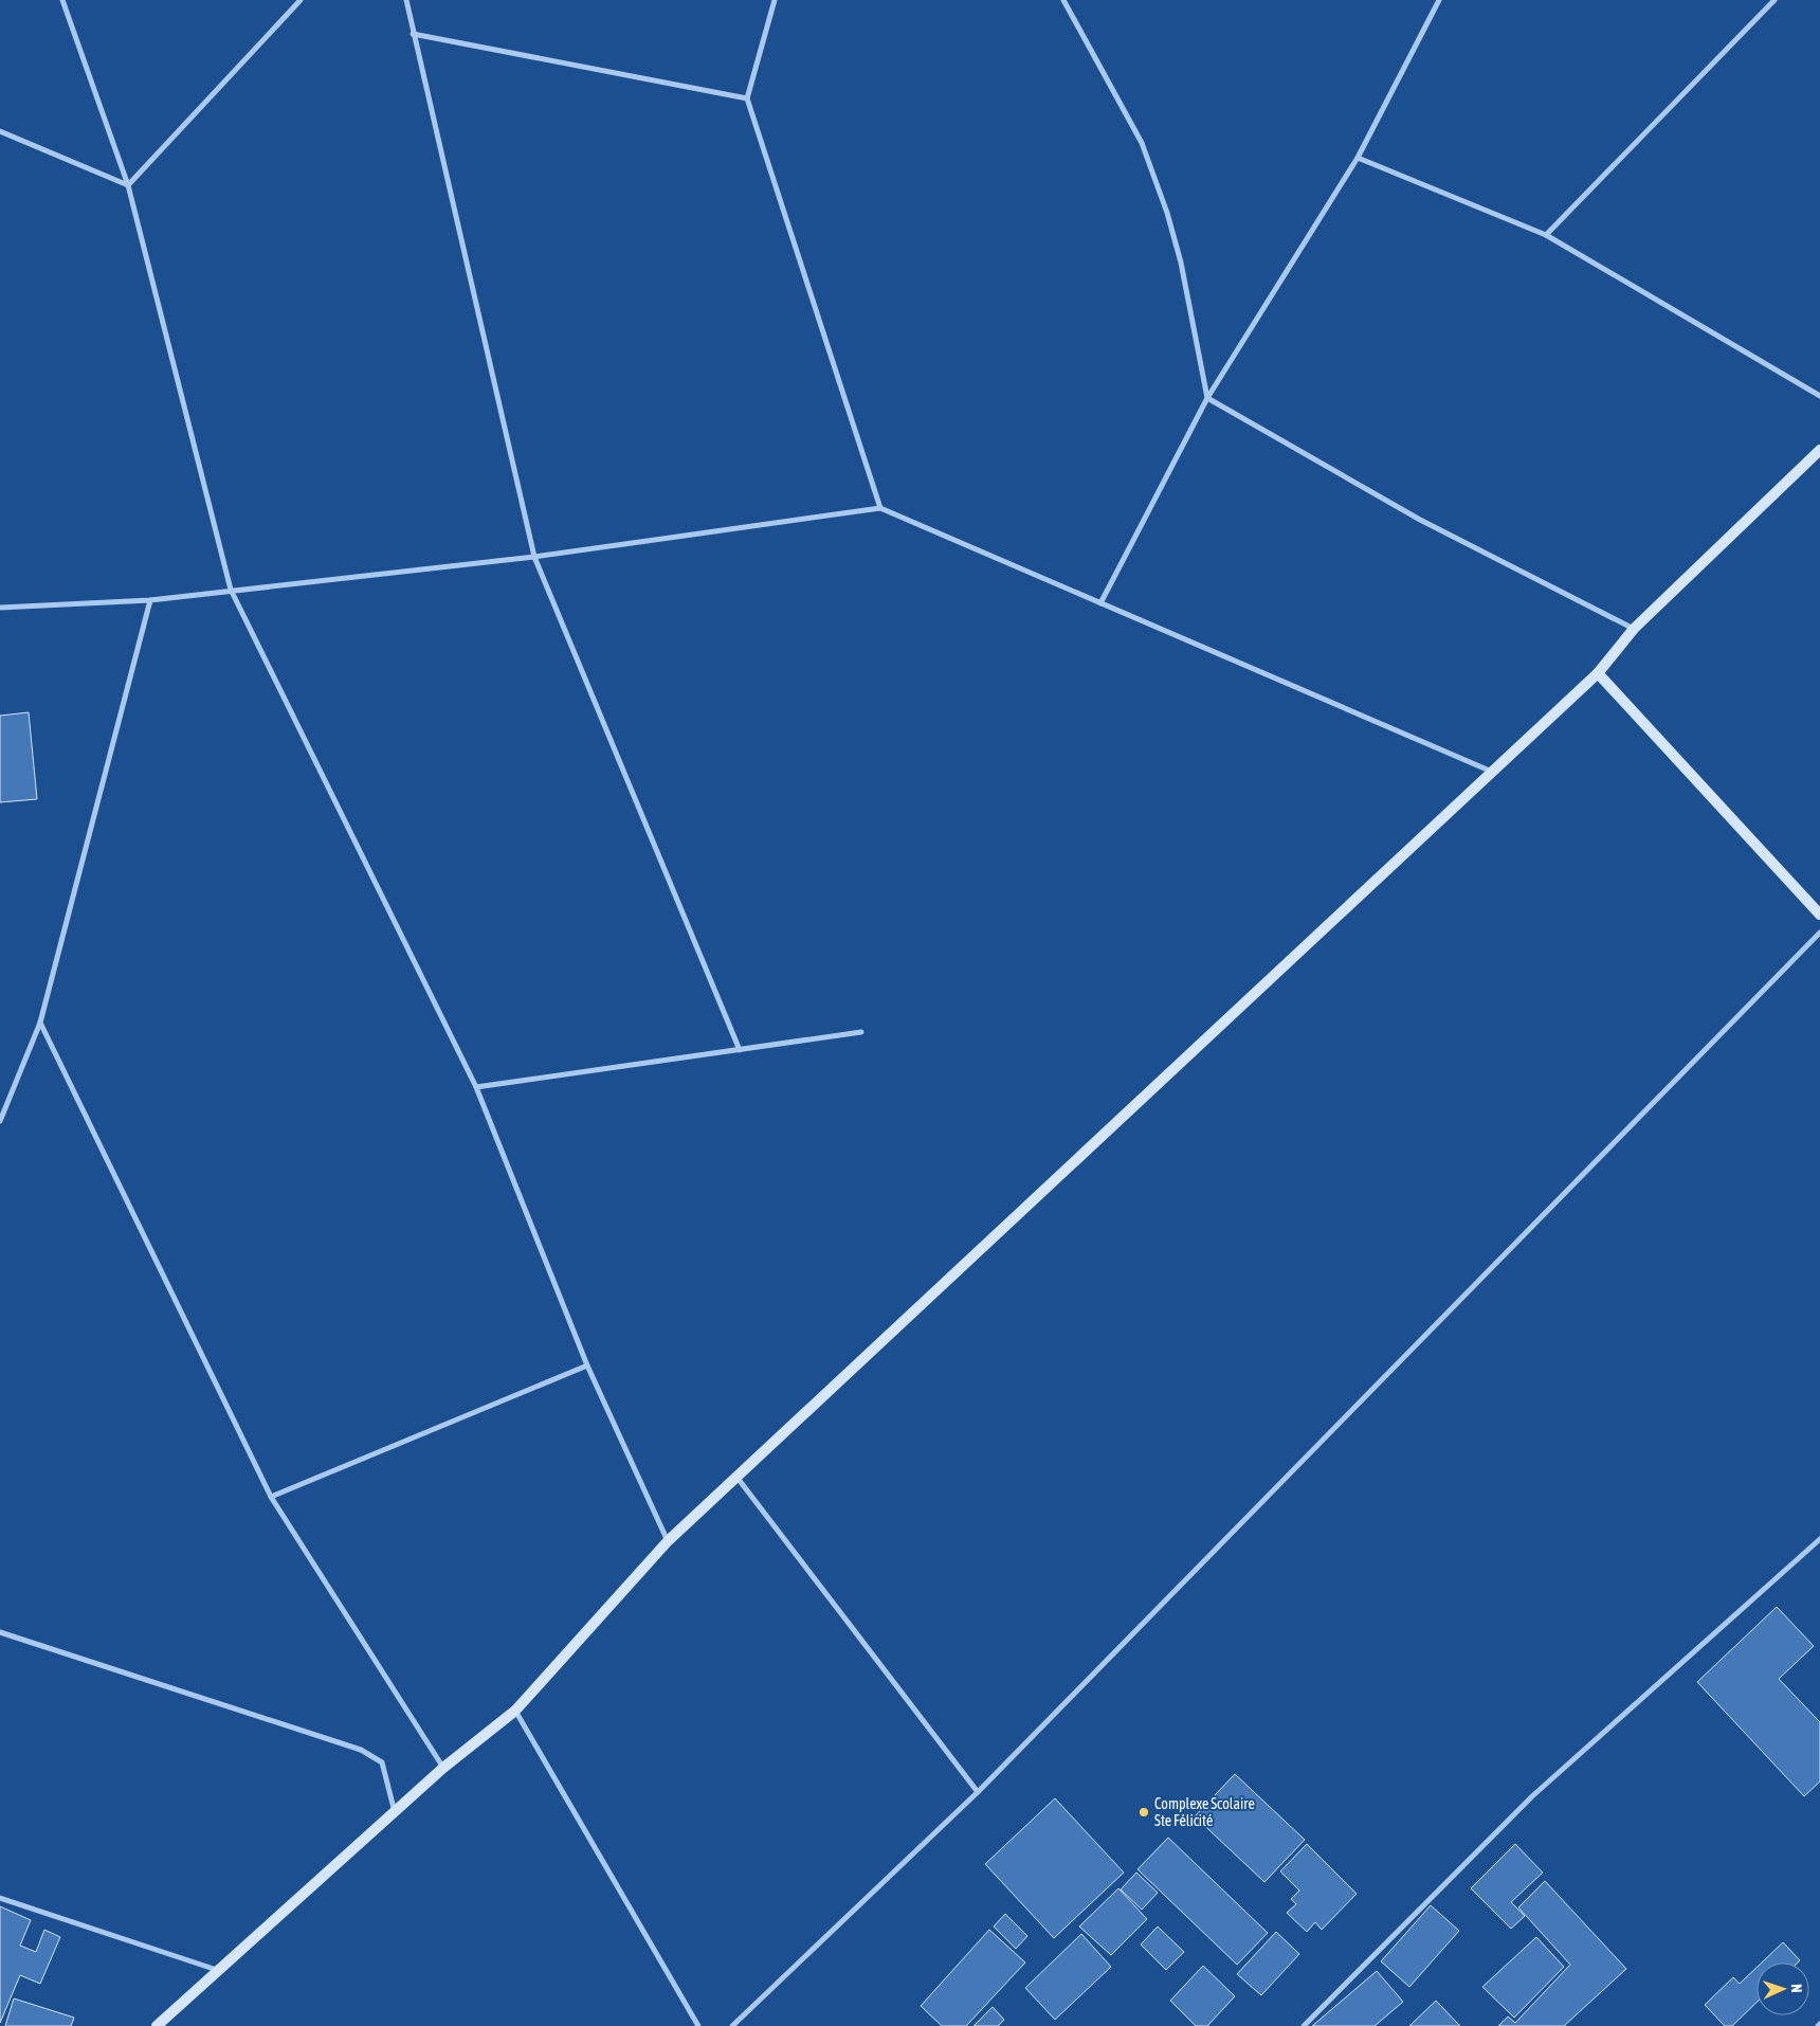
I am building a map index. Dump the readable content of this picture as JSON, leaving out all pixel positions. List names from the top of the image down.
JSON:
{
  "places": ["Complexe Scolaire Ste Félicité"],
  "north": "right"
}
